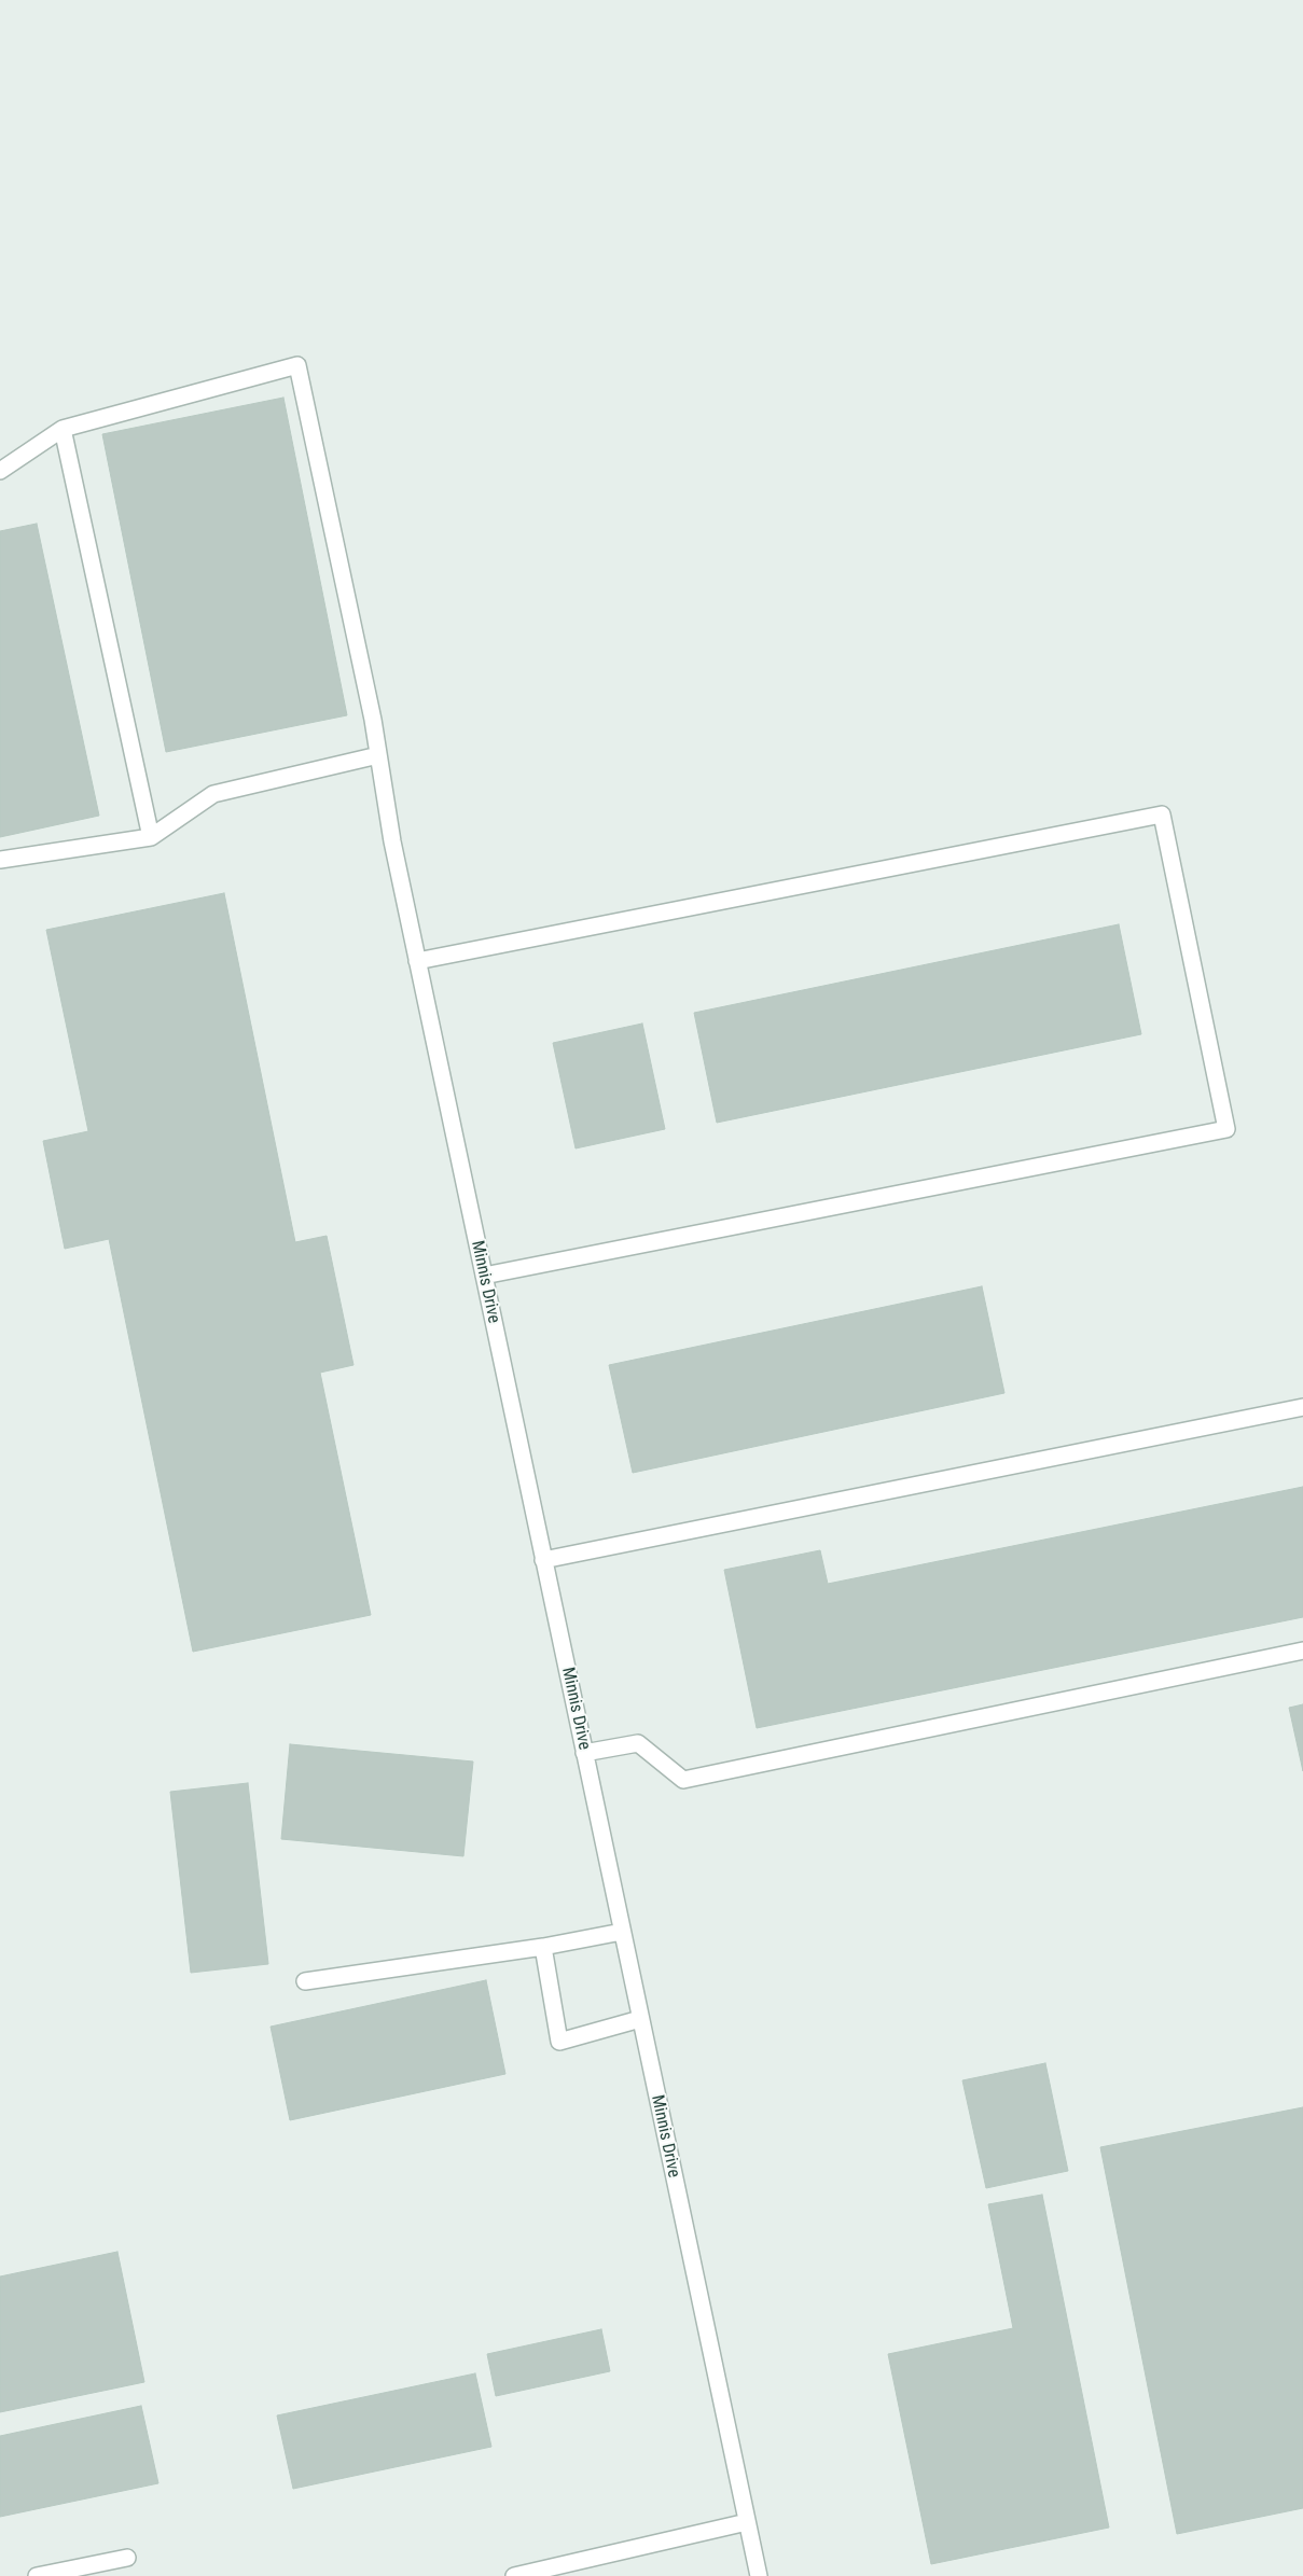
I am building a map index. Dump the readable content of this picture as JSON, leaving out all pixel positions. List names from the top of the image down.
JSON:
{
  "streets": {
    "street": ["Minnis Drive"]
  }
}
